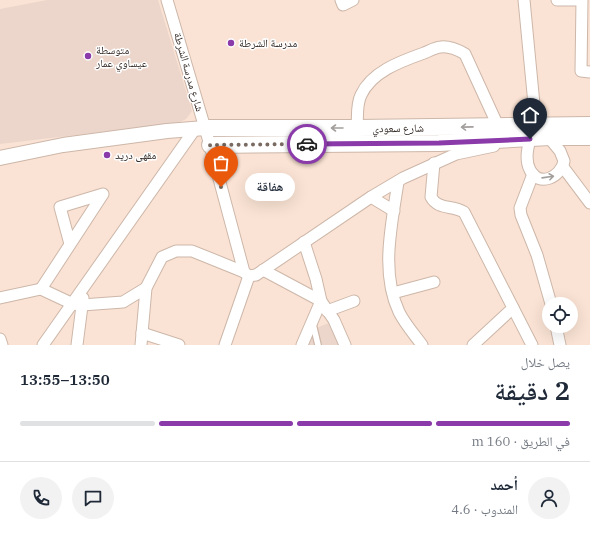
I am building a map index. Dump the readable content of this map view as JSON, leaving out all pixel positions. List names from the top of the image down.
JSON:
{
  "streets": {
    "main road": ["شارع سعودي"],
    "street": ["شارع مدرسة الشرطة"]
  },
  "crossings": [
    ["شارع مدرسة الشرطة", "شارع سعودي"]
  ],
  "places": [
    "مدرسة الشرطة",
    "متوسطة عيساوي عمار",
    "مقهى دريد",
    "هفاقة"
  ],
  "page": {
    "bubble": "هفاقة",
    "heading": ["2 دقيقة", "يصل خلال", "13:50–13:55"],
    "panel": ["أحمد", "المندوب · 4.6"],
    "bar": "في الطريق · 160 m"
  }
}
